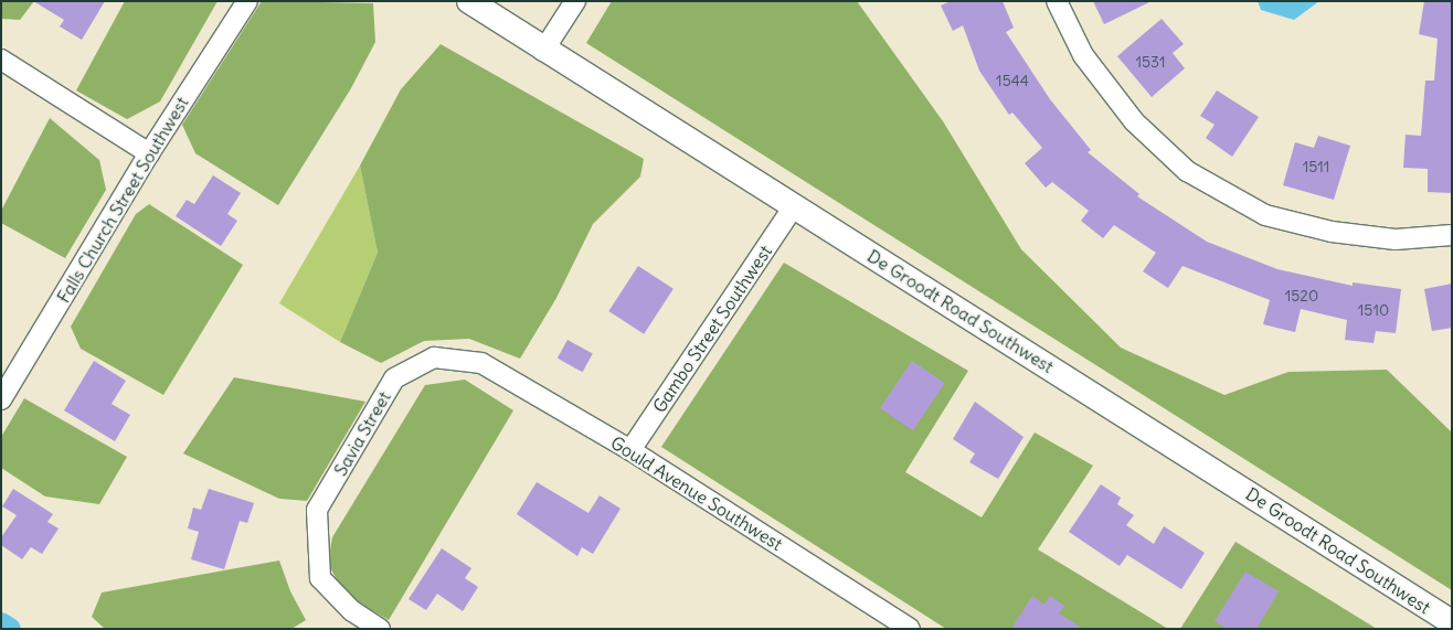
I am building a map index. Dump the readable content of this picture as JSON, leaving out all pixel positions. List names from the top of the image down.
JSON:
{
  "streets": {
    "street": [
      "Falls Church Street Southwest",
      "De Groodt Road Southwest",
      "Gambo Street Southwest",
      "Savia Street",
      "Gould Avenue Southwest"
    ]
  },
  "crossings": [
    ["De Groodt Road Southwest", "Gambo Street Southwest"],
    ["Gambo Street Southwest", "Gould Avenue Southwest"],
    ["Savia Street", "Gould Avenue Southwest"]
  ],
  "house_numbers": [
    "1531",
    "1544",
    "1511",
    "1520",
    "1510"
  ]
}
